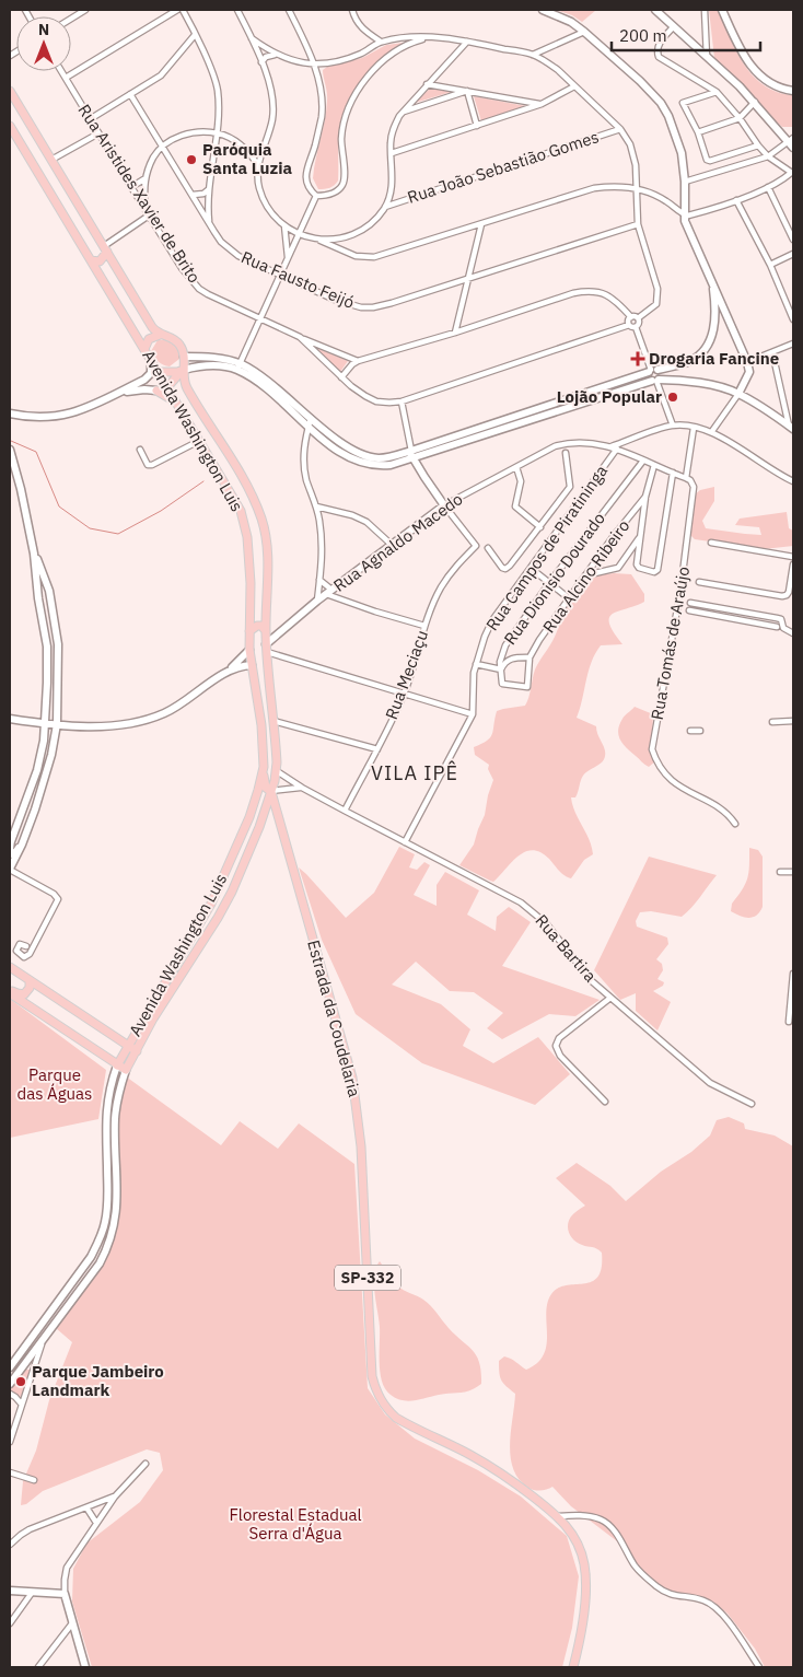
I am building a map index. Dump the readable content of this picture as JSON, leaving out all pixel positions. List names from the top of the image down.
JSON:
{
  "streets": {
    "main road": ["Avenida Washington Luis", "Estrada da Coudelaria", "SP-332"],
    "street": [
      "Rua João Sebastião Gomes",
      "Rua Aristides Xavier de Brito",
      "Rua Fausto Feijó",
      "Rua Agnaldo Macedo",
      "Rua Campos de Piratininga",
      "Rua Alcino Ribeiro",
      "Rua Dionisio Dourado",
      "Rua Tomás de Araújo",
      "Rua Meciaçu",
      "Rua Bartira"
    ]
  },
  "crossings": [
    ["Avenida Washington Luis", "Rua Agnaldo Macedo"],
    ["Avenida Washington Luis", "Rua Bartira"],
    ["Avenida Washington Luis", "Estrada da Coudelaria"],
    ["Rua Agnaldo Macedo", "Rua Campos de Piratininga"],
    ["Rua Agnaldo Macedo", "Rua Tomás de Araújo"],
    ["Rua Agnaldo Macedo", "Rua Meciaçu"],
    ["Rua Campos de Piratininga", "Rua Dionisio Dourado"],
    ["Rua Campos de Piratininga", "Rua Tomás de Araújo"],
    ["Rua Alcino Ribeiro", "Rua Dionisio Dourado"],
    ["Rua Meciaçu", "Rua Bartira"]
  ],
  "districts": ["VILA IPÊ"],
  "parks": ["Parque das Águas", "Florestal Estadual Serra d'Água"],
  "places": {
    "other": ["Paróquia Santa Luzia", "Lojão Popular", "Parque Jambeiro Landmark"],
    "health": ["Drogaria Fancine"]
  },
  "scale_bar": "200 m",
  "north": "top"
}
